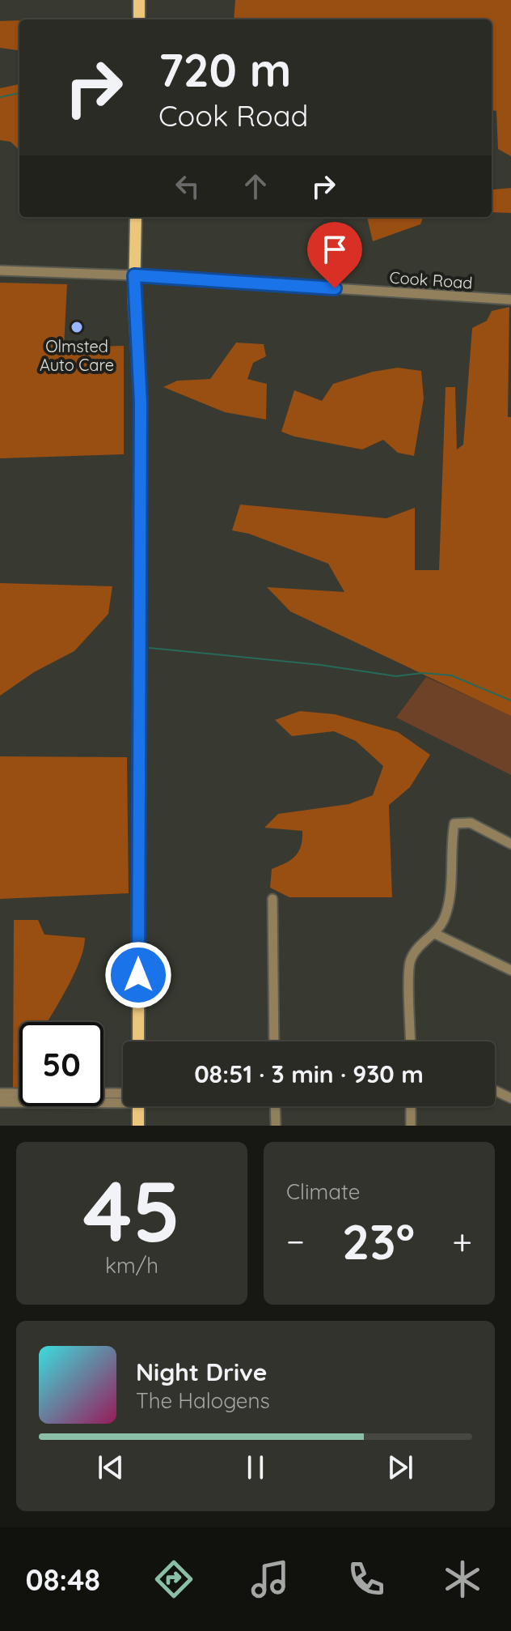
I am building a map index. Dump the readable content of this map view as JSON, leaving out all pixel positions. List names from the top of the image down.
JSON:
{
  "streets": {
    "street": ["Cook Road"]
  },
  "places": ["Olmsted Auto Care"],
  "page": {
    "turn": ["720 m", "Cook Road"],
    "limit": "50",
    "trip": "08:51 · 3 min · 930 m",
    "tile": [
      ["45", "km/h"],
      "Climate"
    ],
    "heat": ["−", "23°", "+"],
    "song": ["Night Drive", "The Halogens"],
    "tabs": "08:48"
  }
}
